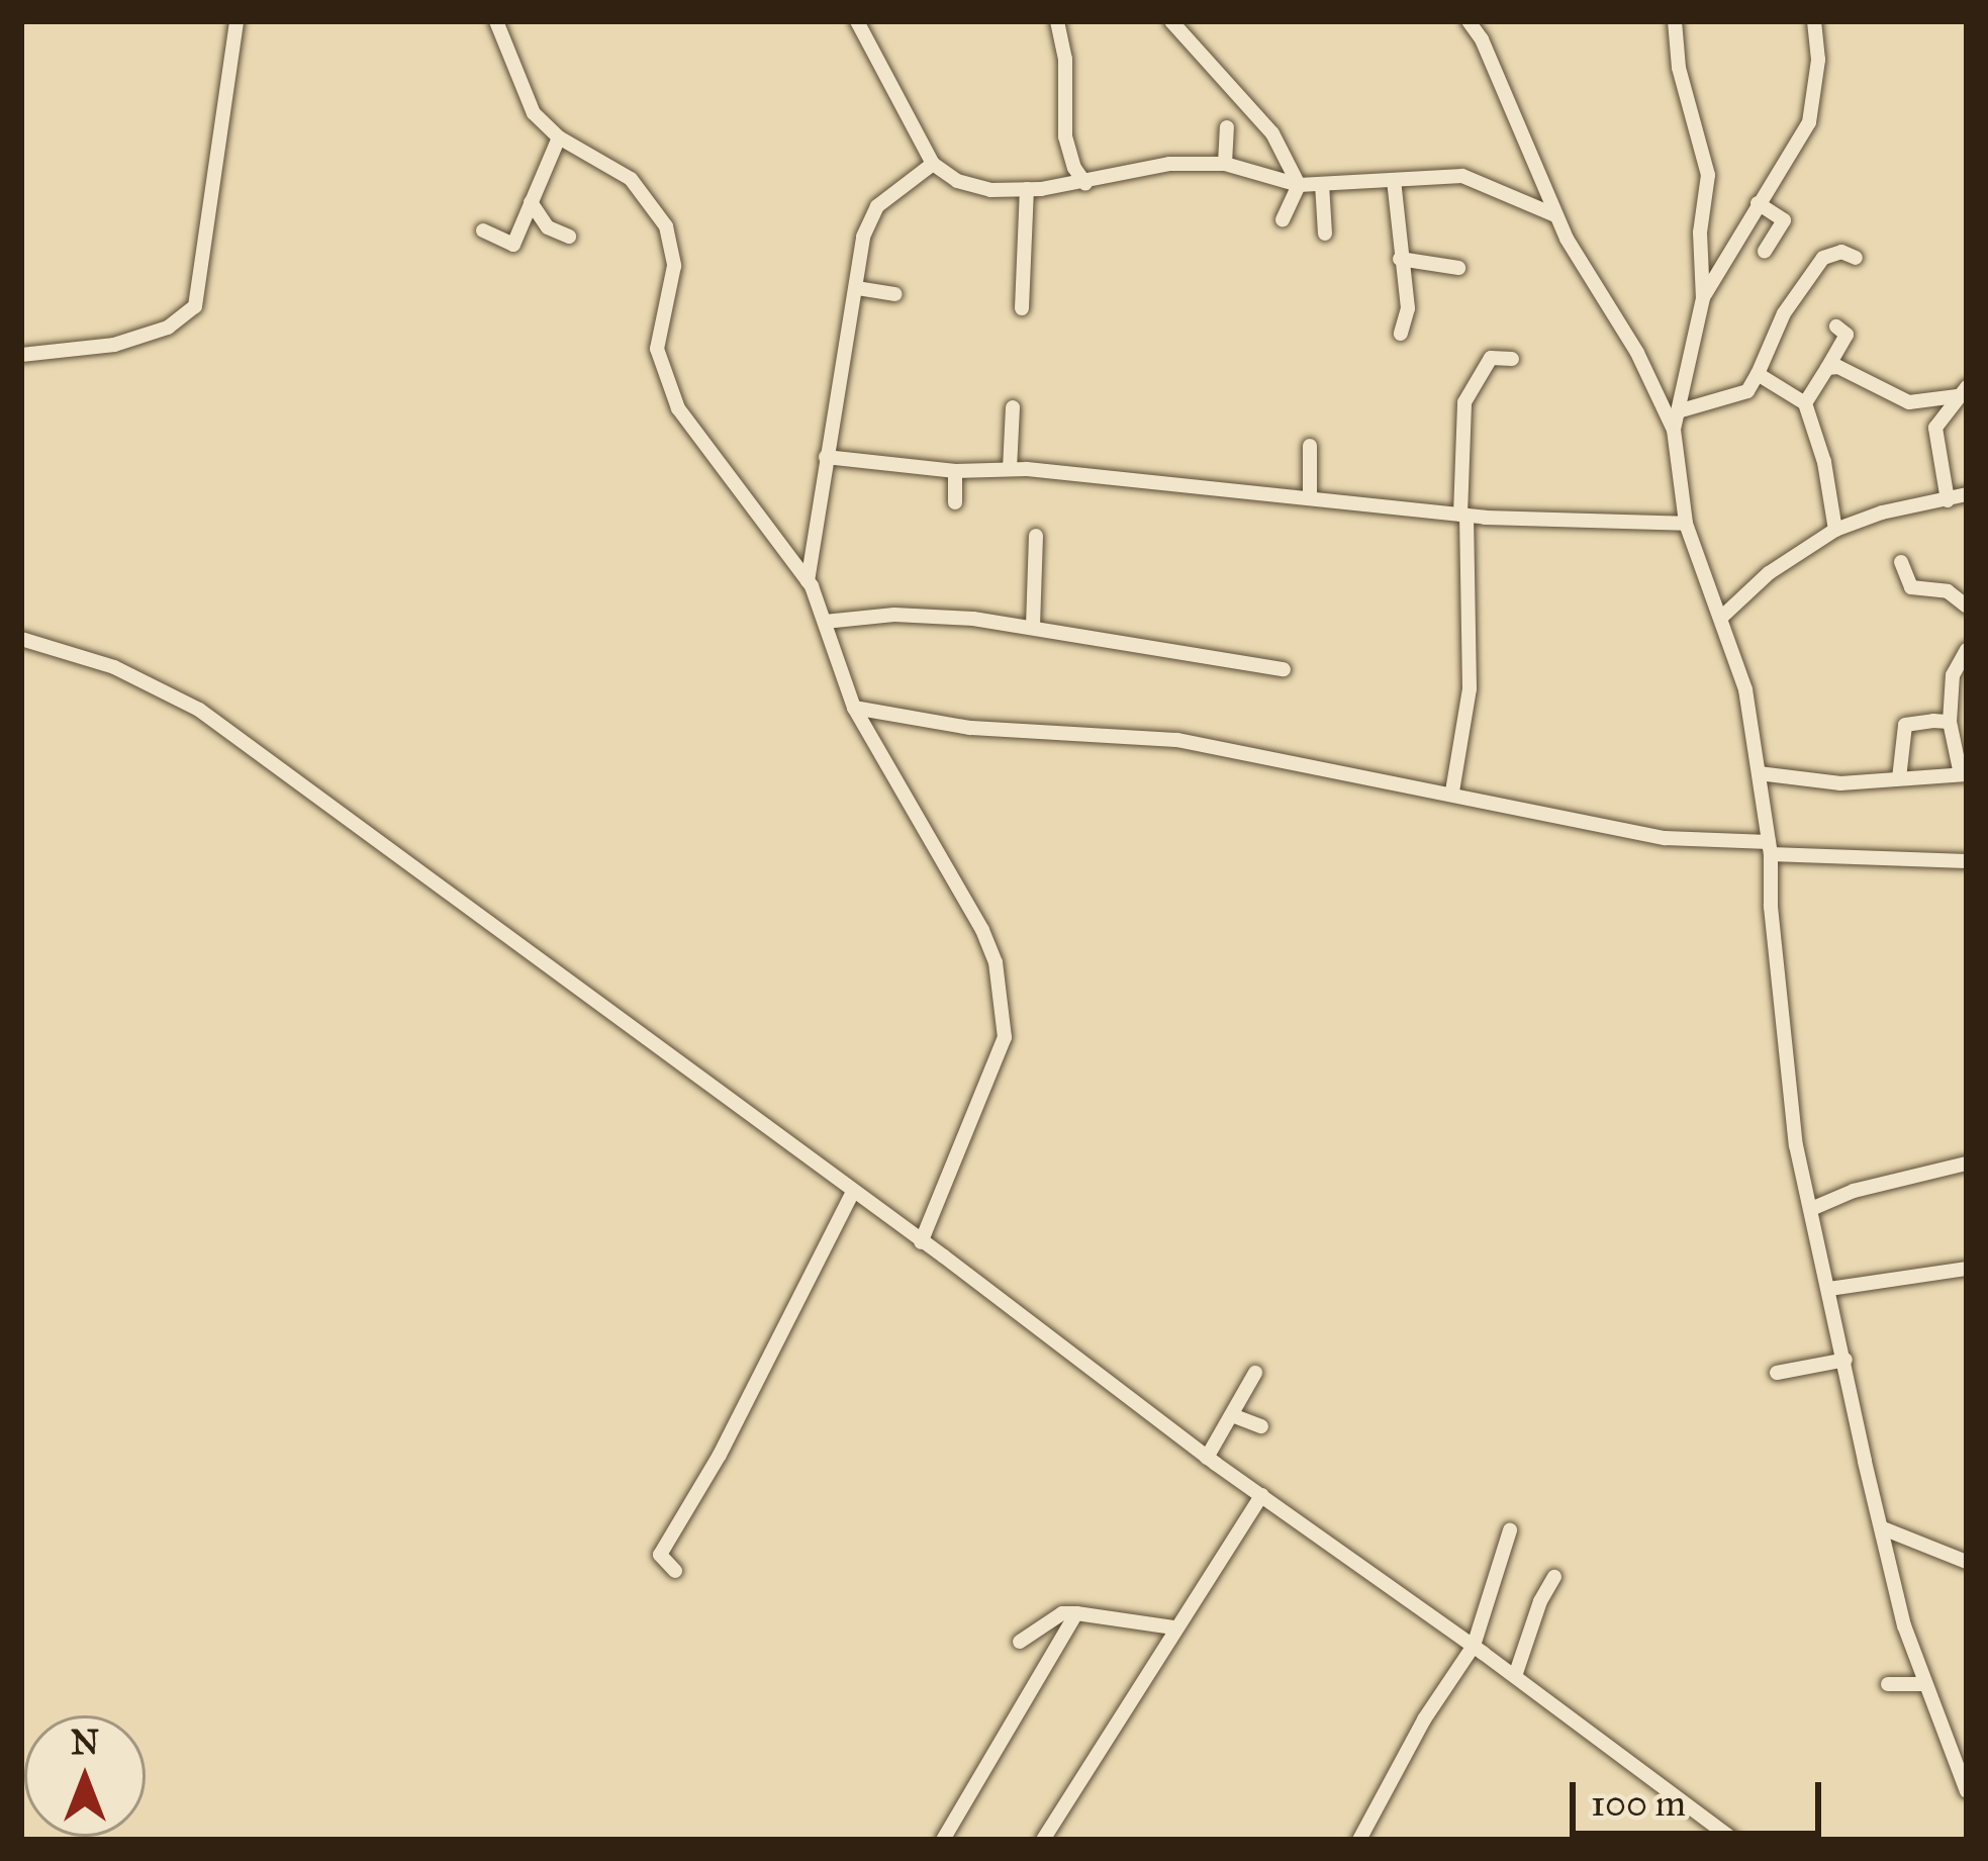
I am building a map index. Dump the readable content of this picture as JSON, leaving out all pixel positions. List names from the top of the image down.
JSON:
{
  "scale_bar": "100 m",
  "north": "top"
}
